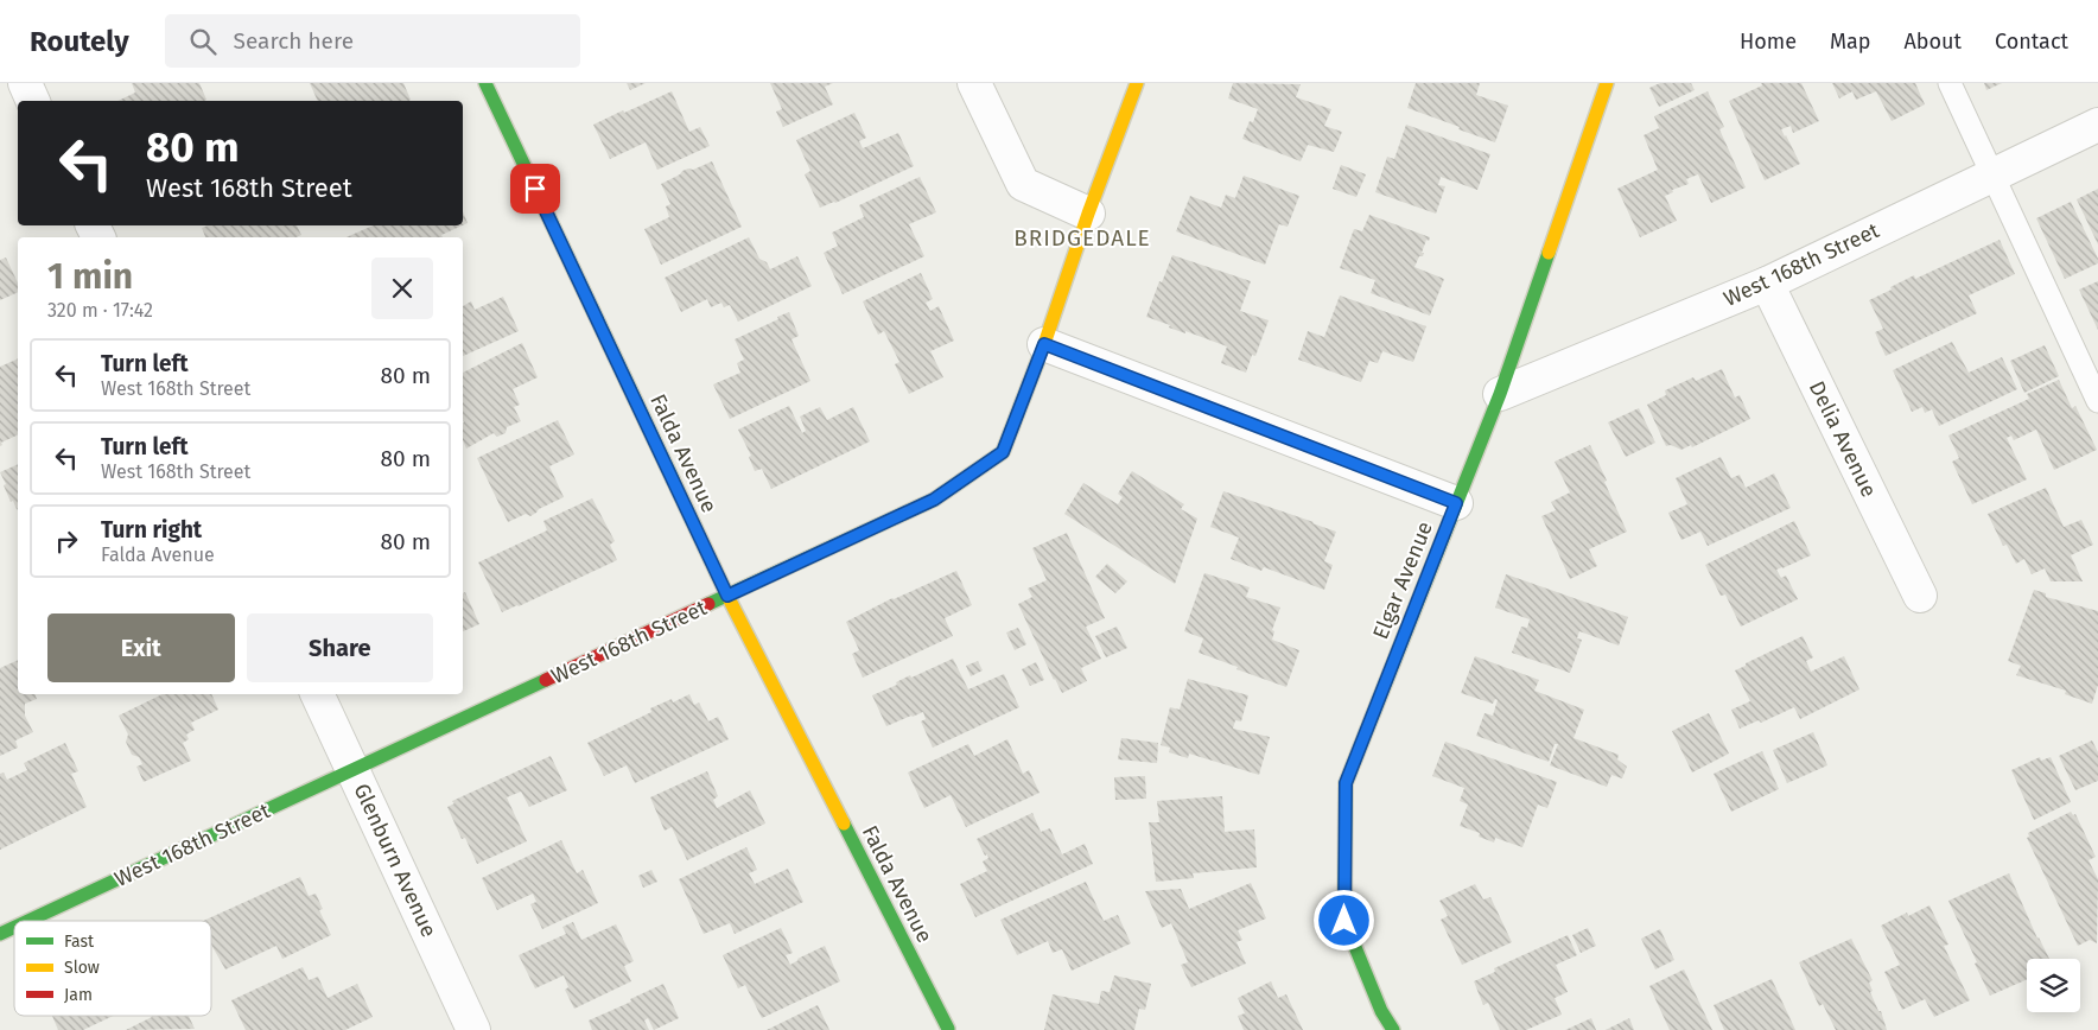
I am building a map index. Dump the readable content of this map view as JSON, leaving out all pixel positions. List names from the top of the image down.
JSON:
{
  "streets": {
    "street": [
      "West 168th Street",
      "Delia Avenue",
      "Falda Avenue",
      "Elgar Avenue",
      "Glenburn Avenue"
    ]
  },
  "crossings": [
    ["West 168th Street", "Delia Avenue"],
    ["West 168th Street", "Falda Avenue"],
    ["West 168th Street", "Elgar Avenue"],
    ["West 168th Street", "Glenburn Avenue"]
  ],
  "districts": ["BRIDGEDALE"],
  "legend": ["Fast", "Slow", "Jam"],
  "page": {
    "header": "Routely",
    "search": "Search here",
    "nav": [
      "Home",
      "Map",
      "About",
      "Contact"
    ],
    "turn": ["80 m", "West 168th Street"],
    "heading": ["1 min", "320 m · 17:42"],
    "list": [
      {
        "name": "Turn left",
        "note": "West 168th Street",
        "value": "80 m"
      },
      {
        "name": "Turn left",
        "note": "West 168th Street",
        "value": "80 m"
      },
      {
        "name": "Turn right",
        "note": "Falda Avenue",
        "value": "80 m"
      }
    ],
    "buttons": ["Exit", "Share"]
  }
}
